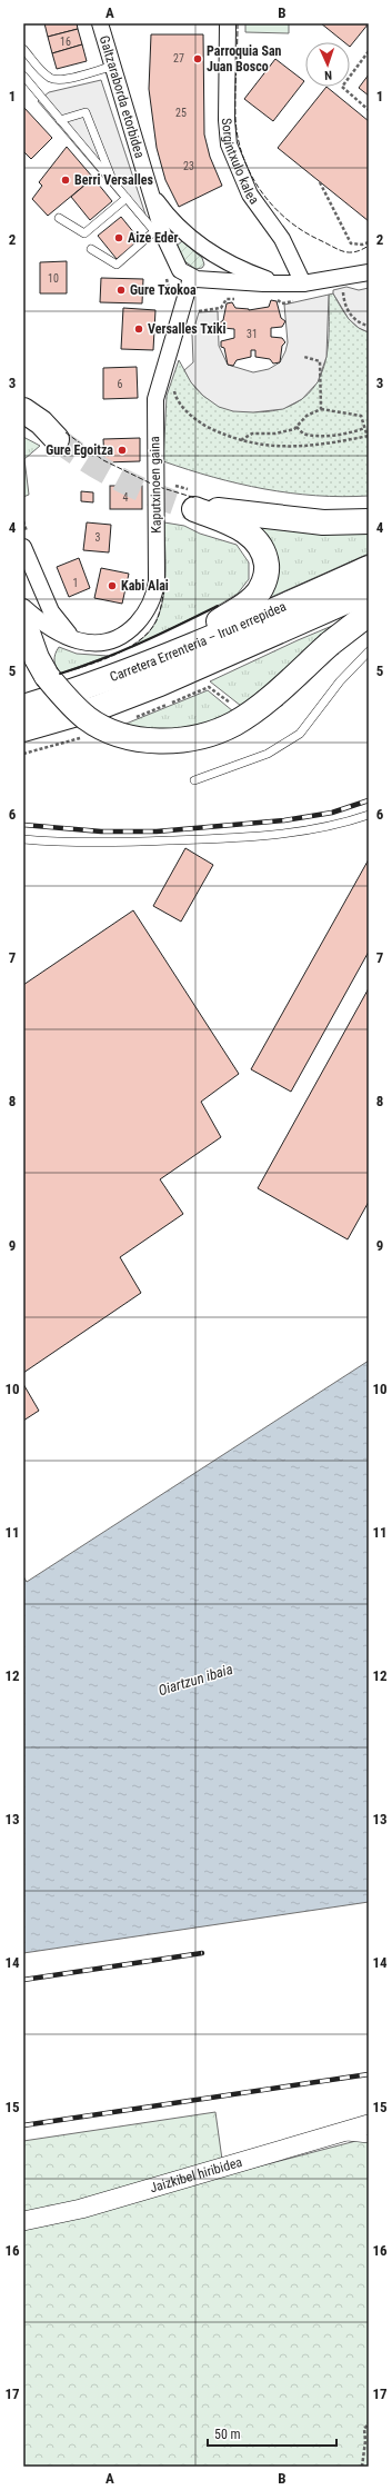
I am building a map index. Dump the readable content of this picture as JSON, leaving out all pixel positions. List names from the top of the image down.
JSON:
{
  "streets": {
    "main road": ["Carretera Errenteria – Irun errepidea"],
    "street": [
      "Galtzaraborda etorbidea",
      "Sorgintxulo kalea",
      "Kaputxinoen gaina",
      "Jaizkibel hiribidea"
    ]
  },
  "crossings": [
    ["Galtzaraborda etorbidea", "Kaputxinoen gaina"]
  ],
  "water": ["Oiartzun ibaia"],
  "places": [
    "Parroquia San Juan Bosco",
    "Berri Versalles",
    "Aize Eder",
    "Gure Txokoa",
    "Versalles Txiki",
    "Gure Egoitza",
    "Kabi Alai"
  ],
  "house_numbers": [
    "16",
    "27",
    "25",
    "23",
    "10",
    "31",
    "6",
    "4",
    "3",
    "1"
  ],
  "scale_bar": "50 m",
  "north": "bottom",
  "grid": {
    "columns": ["A", "B"],
    "rows": [
      "1",
      "2",
      "3",
      "4",
      "5",
      "6",
      "7",
      "8",
      "9",
      "10",
      "11",
      "12",
      "13",
      "14",
      "15",
      "16",
      "17"
    ]
  }
}
